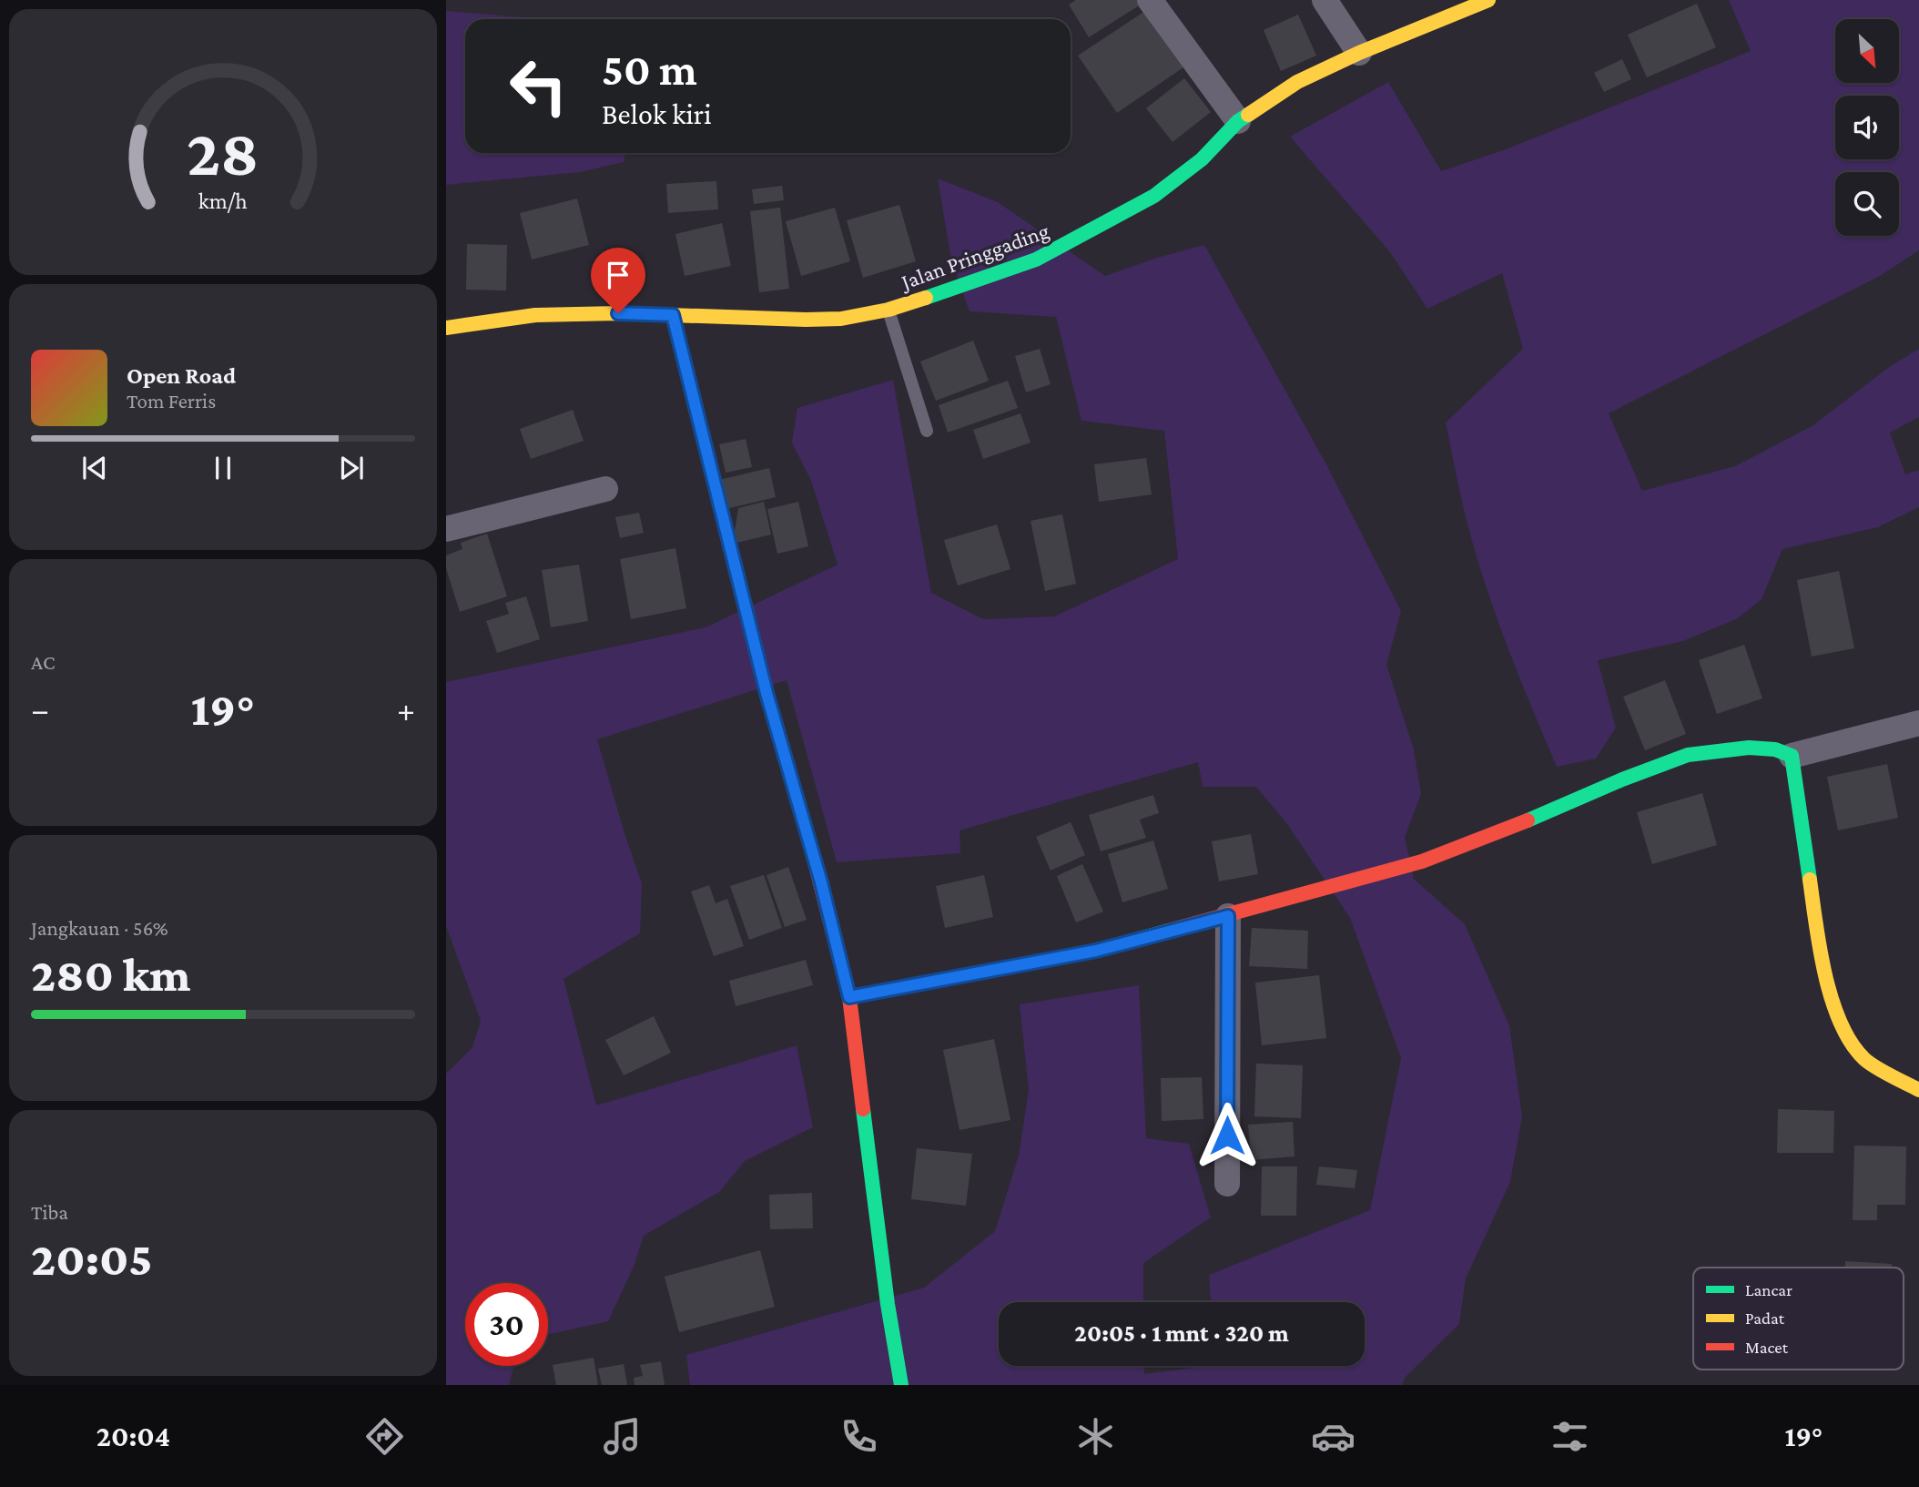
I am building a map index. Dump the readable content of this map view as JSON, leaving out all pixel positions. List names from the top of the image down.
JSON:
{
  "streets": {
    "street": ["Jalan Pringgading"]
  },
  "legend": ["Lancar", "Padat", "Macet"],
  "north": "bottom right",
  "page": {
    "turn": ["50 m", "Belok kiri"],
    "song": ["Open Road", "Tom Ferris"],
    "tile": [
      "AC",
      ["Jangkauan · 56%", "280 km"],
      ["Tiba", "20:05"]
    ],
    "heat": ["−", "19°", "+"],
    "limit": "30",
    "trip": "20:05 · 1 mnt · 320 m",
    "tabs": ["20:04", "19°"],
    "gauge": ["28", "km/h"]
  }
}
